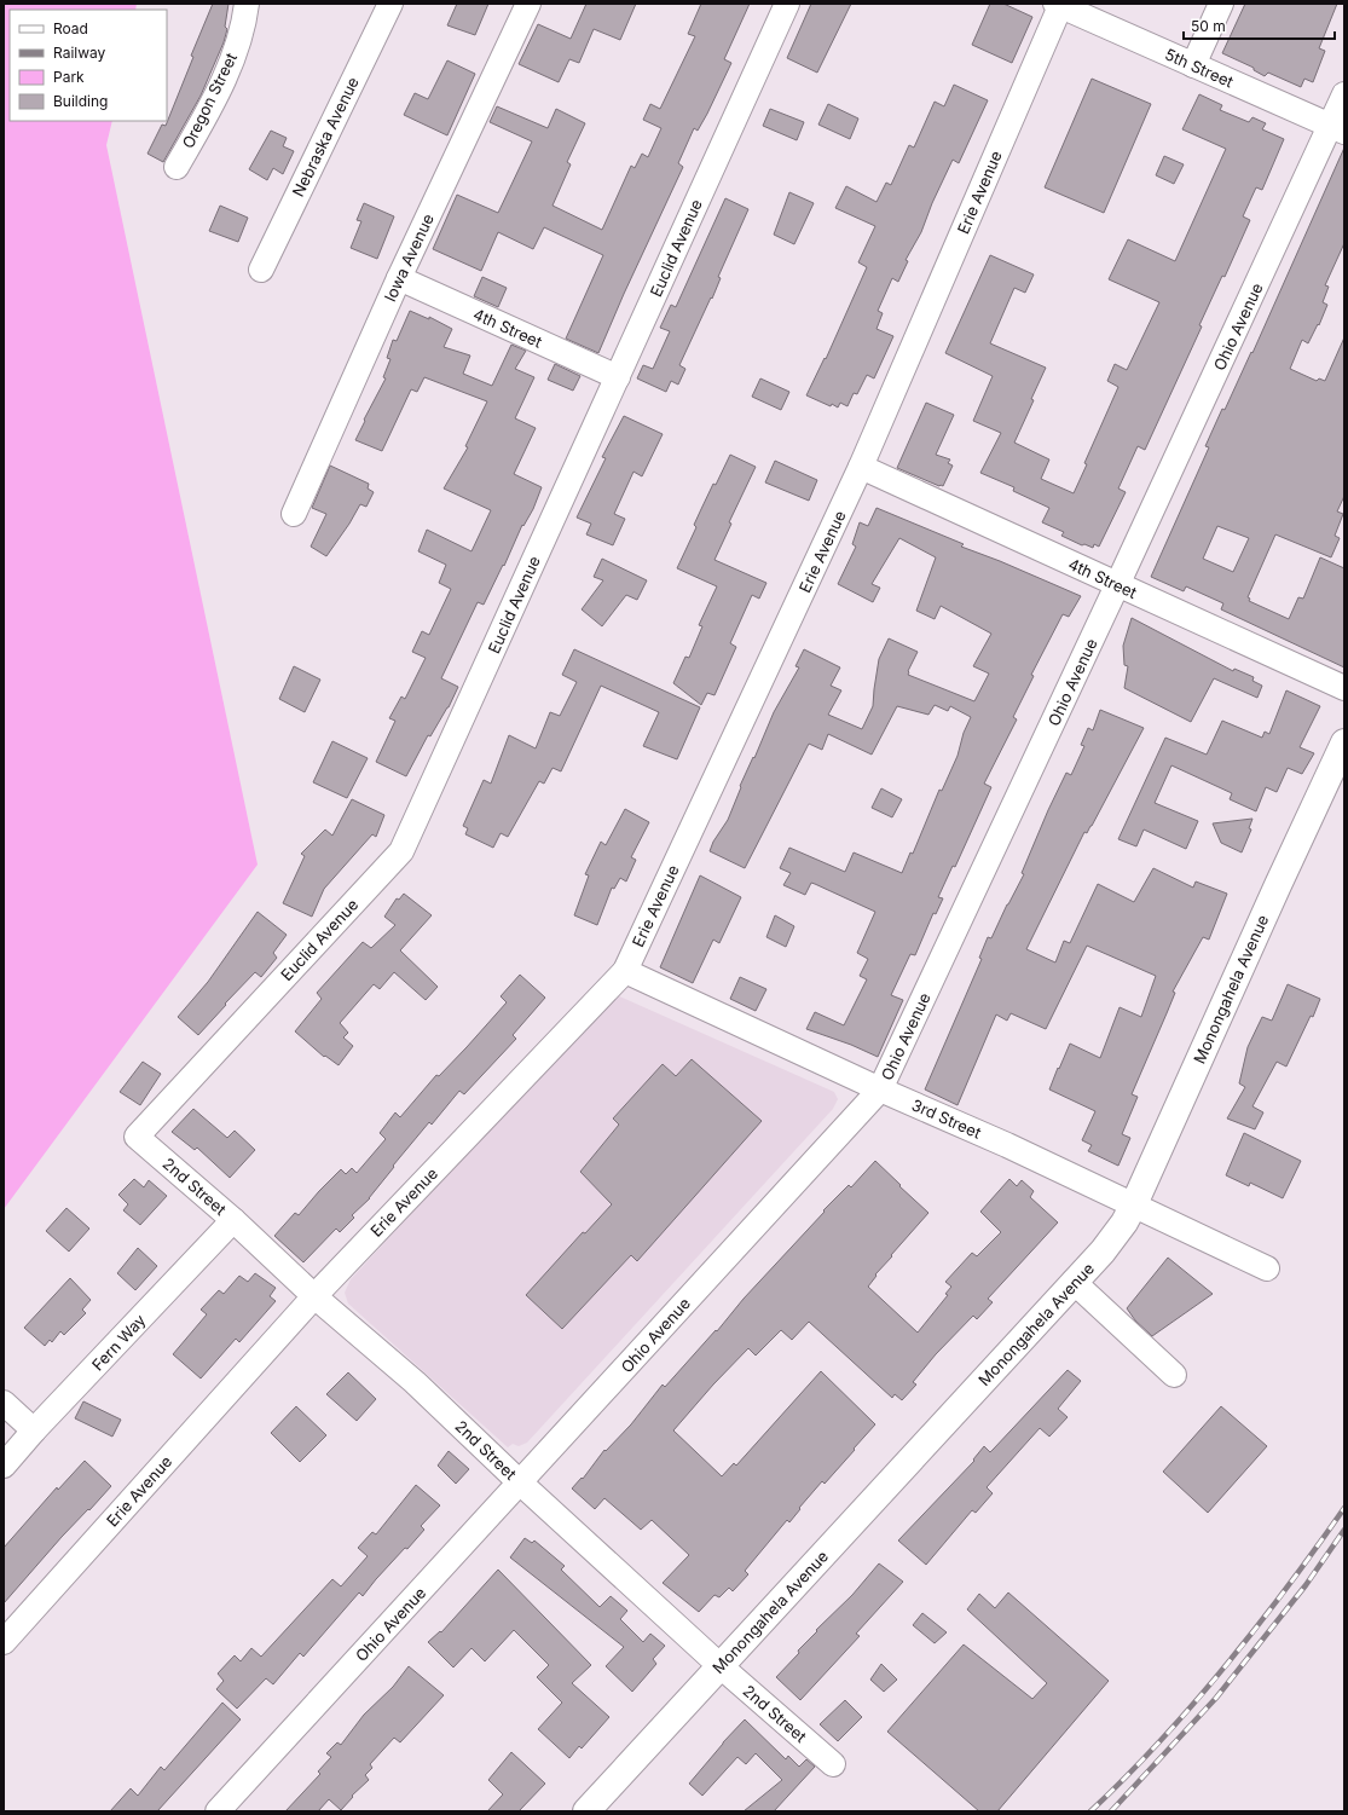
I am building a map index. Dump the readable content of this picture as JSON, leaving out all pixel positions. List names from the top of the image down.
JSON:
{
  "streets": {
    "main road": ["Monongahela Avenue"],
    "street": [
      "5th Street",
      "Oregon Street",
      "Nebraska Avenue",
      "Erie Avenue",
      "Euclid Avenue",
      "Iowa Avenue",
      "Ohio Avenue",
      "4th Street",
      "3rd Street",
      "2nd Street",
      "Fern Way"
    ]
  },
  "crossings": [
    ["5th Street", "Erie Avenue"],
    ["5th Street", "Ohio Avenue"],
    ["Erie Avenue", "4th Street"],
    ["Erie Avenue", "3rd Street"],
    ["Erie Avenue", "2nd Street"],
    ["Euclid Avenue", "4th Street"],
    ["Euclid Avenue", "2nd Street"],
    ["Iowa Avenue", "4th Street"],
    ["Ohio Avenue", "4th Street"],
    ["Ohio Avenue", "3rd Street"],
    ["Ohio Avenue", "2nd Street"],
    ["Monongahela Avenue", "3rd Street"],
    ["Monongahela Avenue", "2nd Street"],
    ["2nd Street", "Fern Way"]
  ],
  "legend": [
    "Road",
    "Railway",
    "Park",
    "Building"
  ],
  "scale_bar": "50 m"
}
